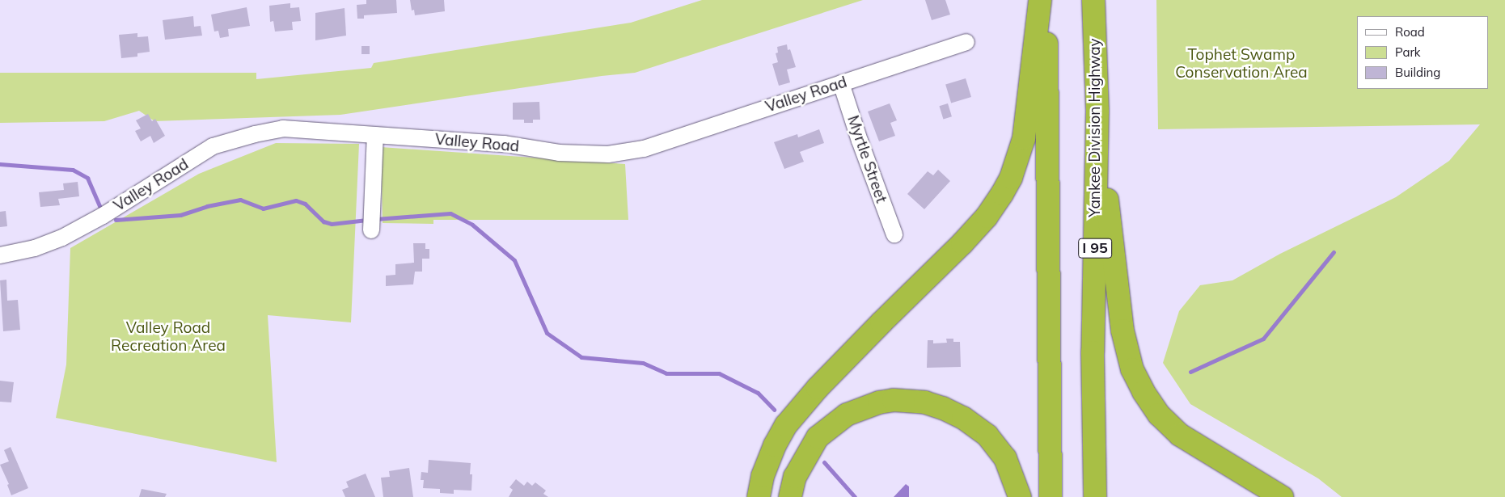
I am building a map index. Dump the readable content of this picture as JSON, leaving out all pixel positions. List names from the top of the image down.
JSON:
{
  "streets": {
    "highway": ["Yankee Division Highway", "I 95"],
    "street": ["Valley Road", "Myrtle Street"]
  },
  "crossings": [
    ["Valley Road", "Myrtle Street"]
  ],
  "parks": ["Tophet Swamp Conservation Area", "Valley Road Recreation Area"],
  "legend": ["Road", "Park", "Building"]
}
